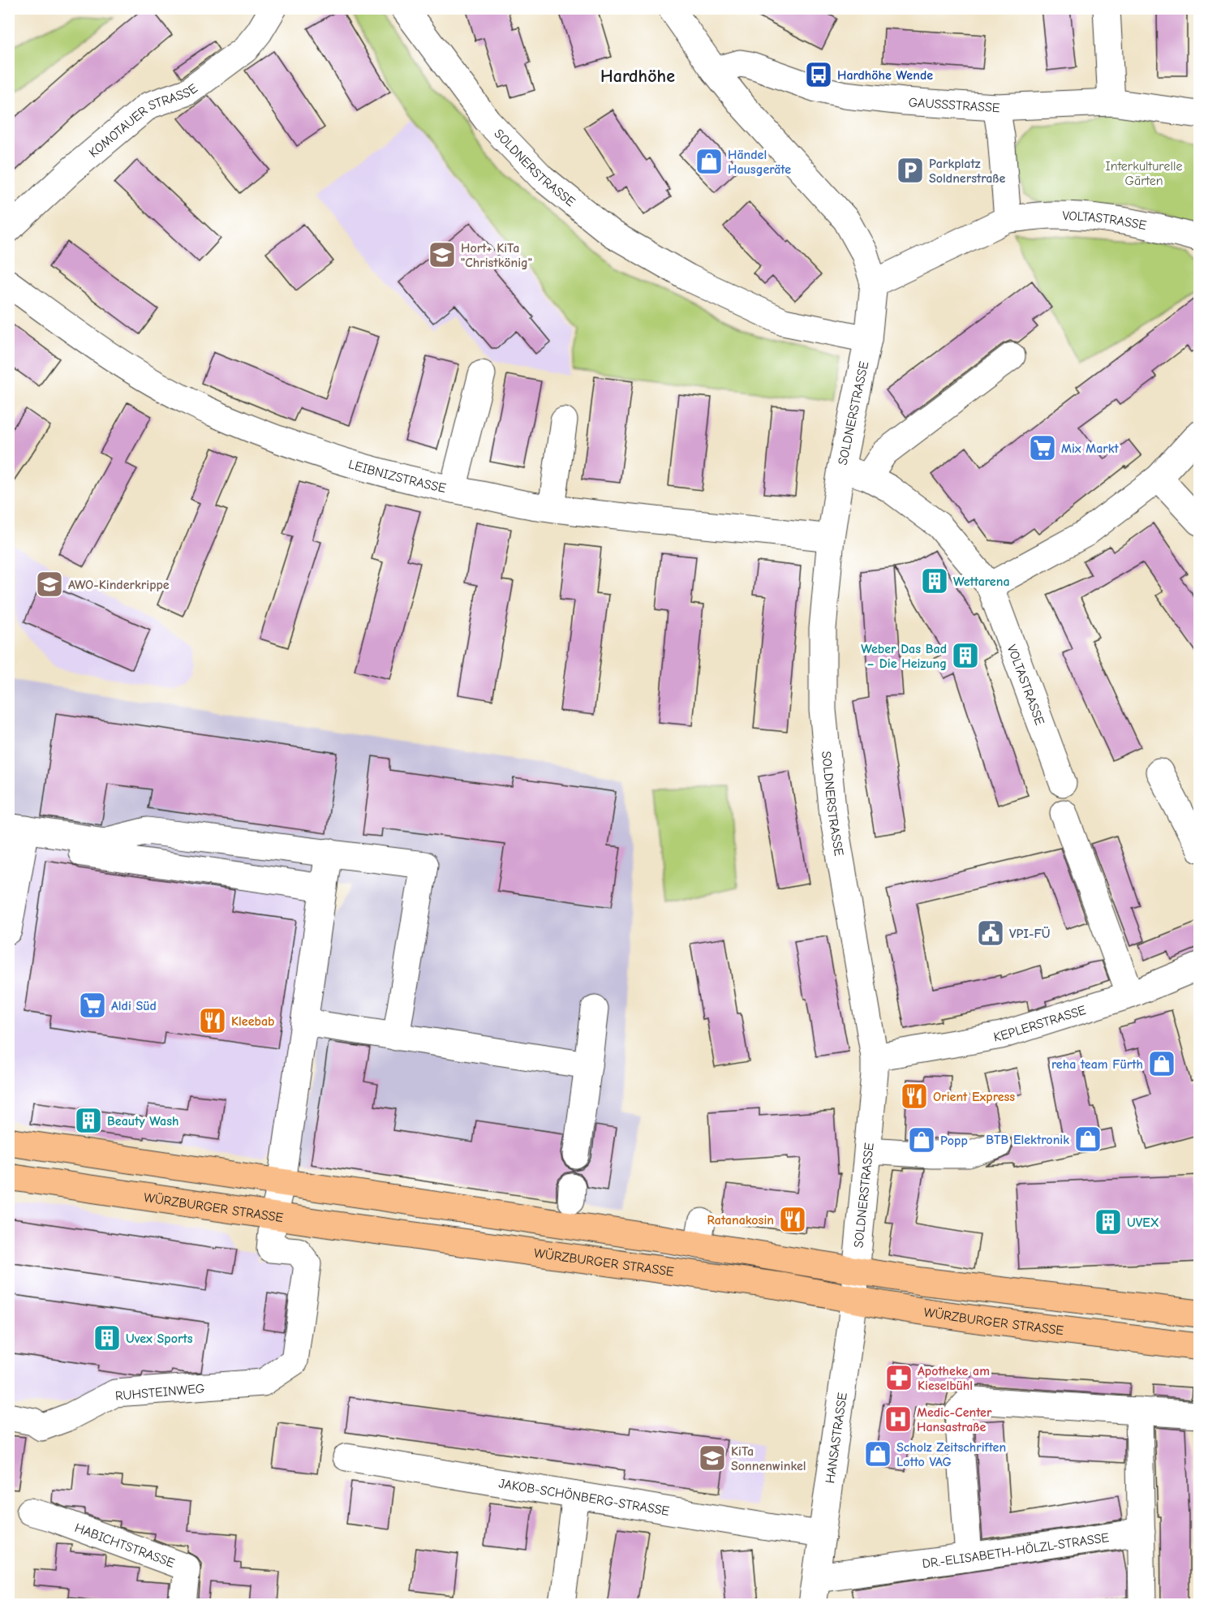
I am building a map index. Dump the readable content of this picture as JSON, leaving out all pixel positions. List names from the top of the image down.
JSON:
{
  "streets": {
    "main road": ["WÜRZBURGER STRASSE"],
    "street": [
      "GAUSSSTRASSE",
      "KOMOTAUER STRASSE",
      "SOLDNERSTRASSE",
      "VOLTASTRASSE",
      "LEIBNIZSTRASSE",
      "KEPLERSTRASSE",
      "RUHSTEINWEG",
      "HANSASTRASSE",
      "JAKOB-SCHÖNBERG-STRASSE",
      "HABICHTSTRASSE",
      "DR.-ELISABETH-HÖLZL-STRASSE"
    ]
  },
  "crossings": [
    ["GAUSSSTRASSE", "SOLDNERSTRASSE"],
    ["SOLDNERSTRASSE", "VOLTASTRASSE"],
    ["SOLDNERSTRASSE", "LEIBNIZSTRASSE"],
    ["SOLDNERSTRASSE", "KEPLERSTRASSE"],
    ["SOLDNERSTRASSE", "HANSASTRASSE"],
    ["WÜRZBURGER STRASSE", "RUHSTEINWEG"],
    ["WÜRZBURGER STRASSE", "HANSASTRASSE"],
    ["HANSASTRASSE", "JAKOB-SCHÖNBERG-STRASSE"],
    ["HANSASTRASSE", "DR.-ELISABETH-HÖLZL-STRASSE"]
  ],
  "districts": ["Hardhöhe"],
  "parks": ["Interkulturelle Gärten"],
  "places": {
    "bus stop": ["Hardhöhe Wende"],
    "shop": [
      "Händel Hausgeräte",
      "reha team Fürth",
      "BTB Elektronik",
      "Popp",
      "Scholz Zeitschriften Lotto VAG"
    ],
    "parking": ["Parkplatz Soldnerstraße"],
    "school or university": ["Hort+ KiTa \"Christkönig\"", "AWO-Kinderkrippe", "KiTa Sonnenwinkel"],
    "supermarket": ["Mix Markt", "Aldi Süd"],
    "building": [
      "Wettarena",
      "Weber Das Bad – Die Heizung",
      "Beauty Wash",
      "UVEX",
      "Uvex Sports"
    ],
    "public building": ["VPI-FÜ"],
    "restaurant": ["Kleebab", "Orient Express", "Ratanakosin"],
    "pharmacy": ["Apotheke am Kieselbühl"],
    "hospital": ["Medic-Center Hansastraße"]
  }
}
